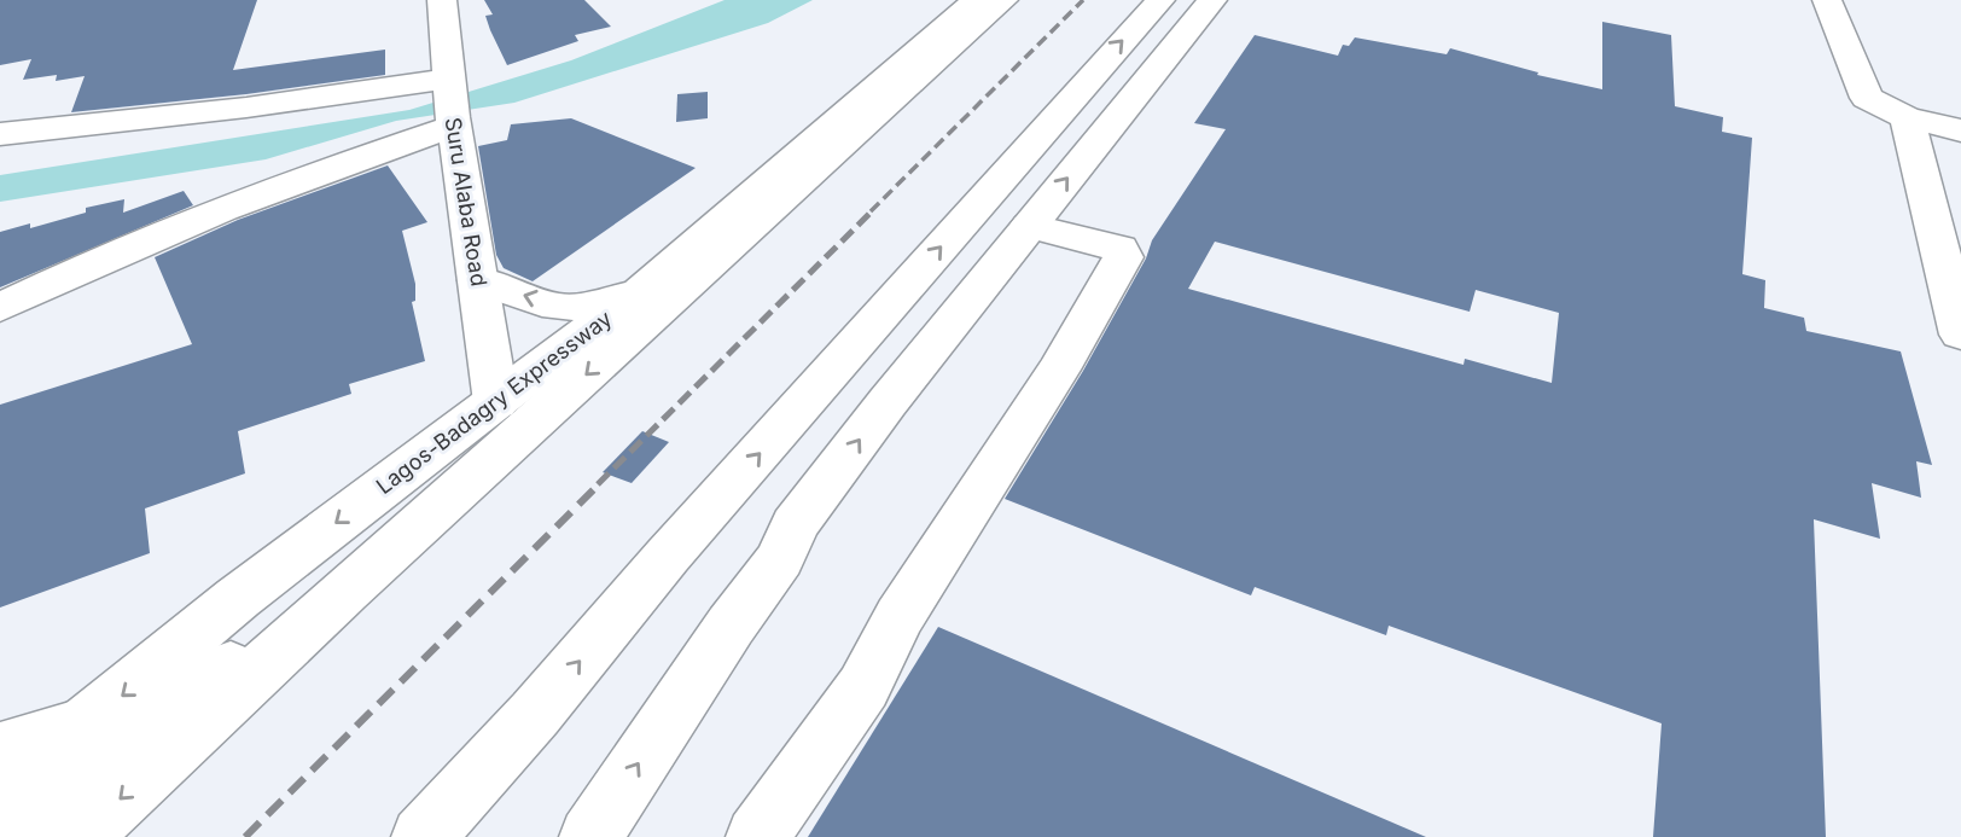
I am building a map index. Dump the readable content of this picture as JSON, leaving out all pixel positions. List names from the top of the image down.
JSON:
{
  "streets": {
    "main road": ["Suru Alaba Road", "Lagos-Badagry Expressway"]
  },
  "crossings": [
    ["Suru Alaba Road", "Lagos-Badagry Expressway"]
  ]
}
